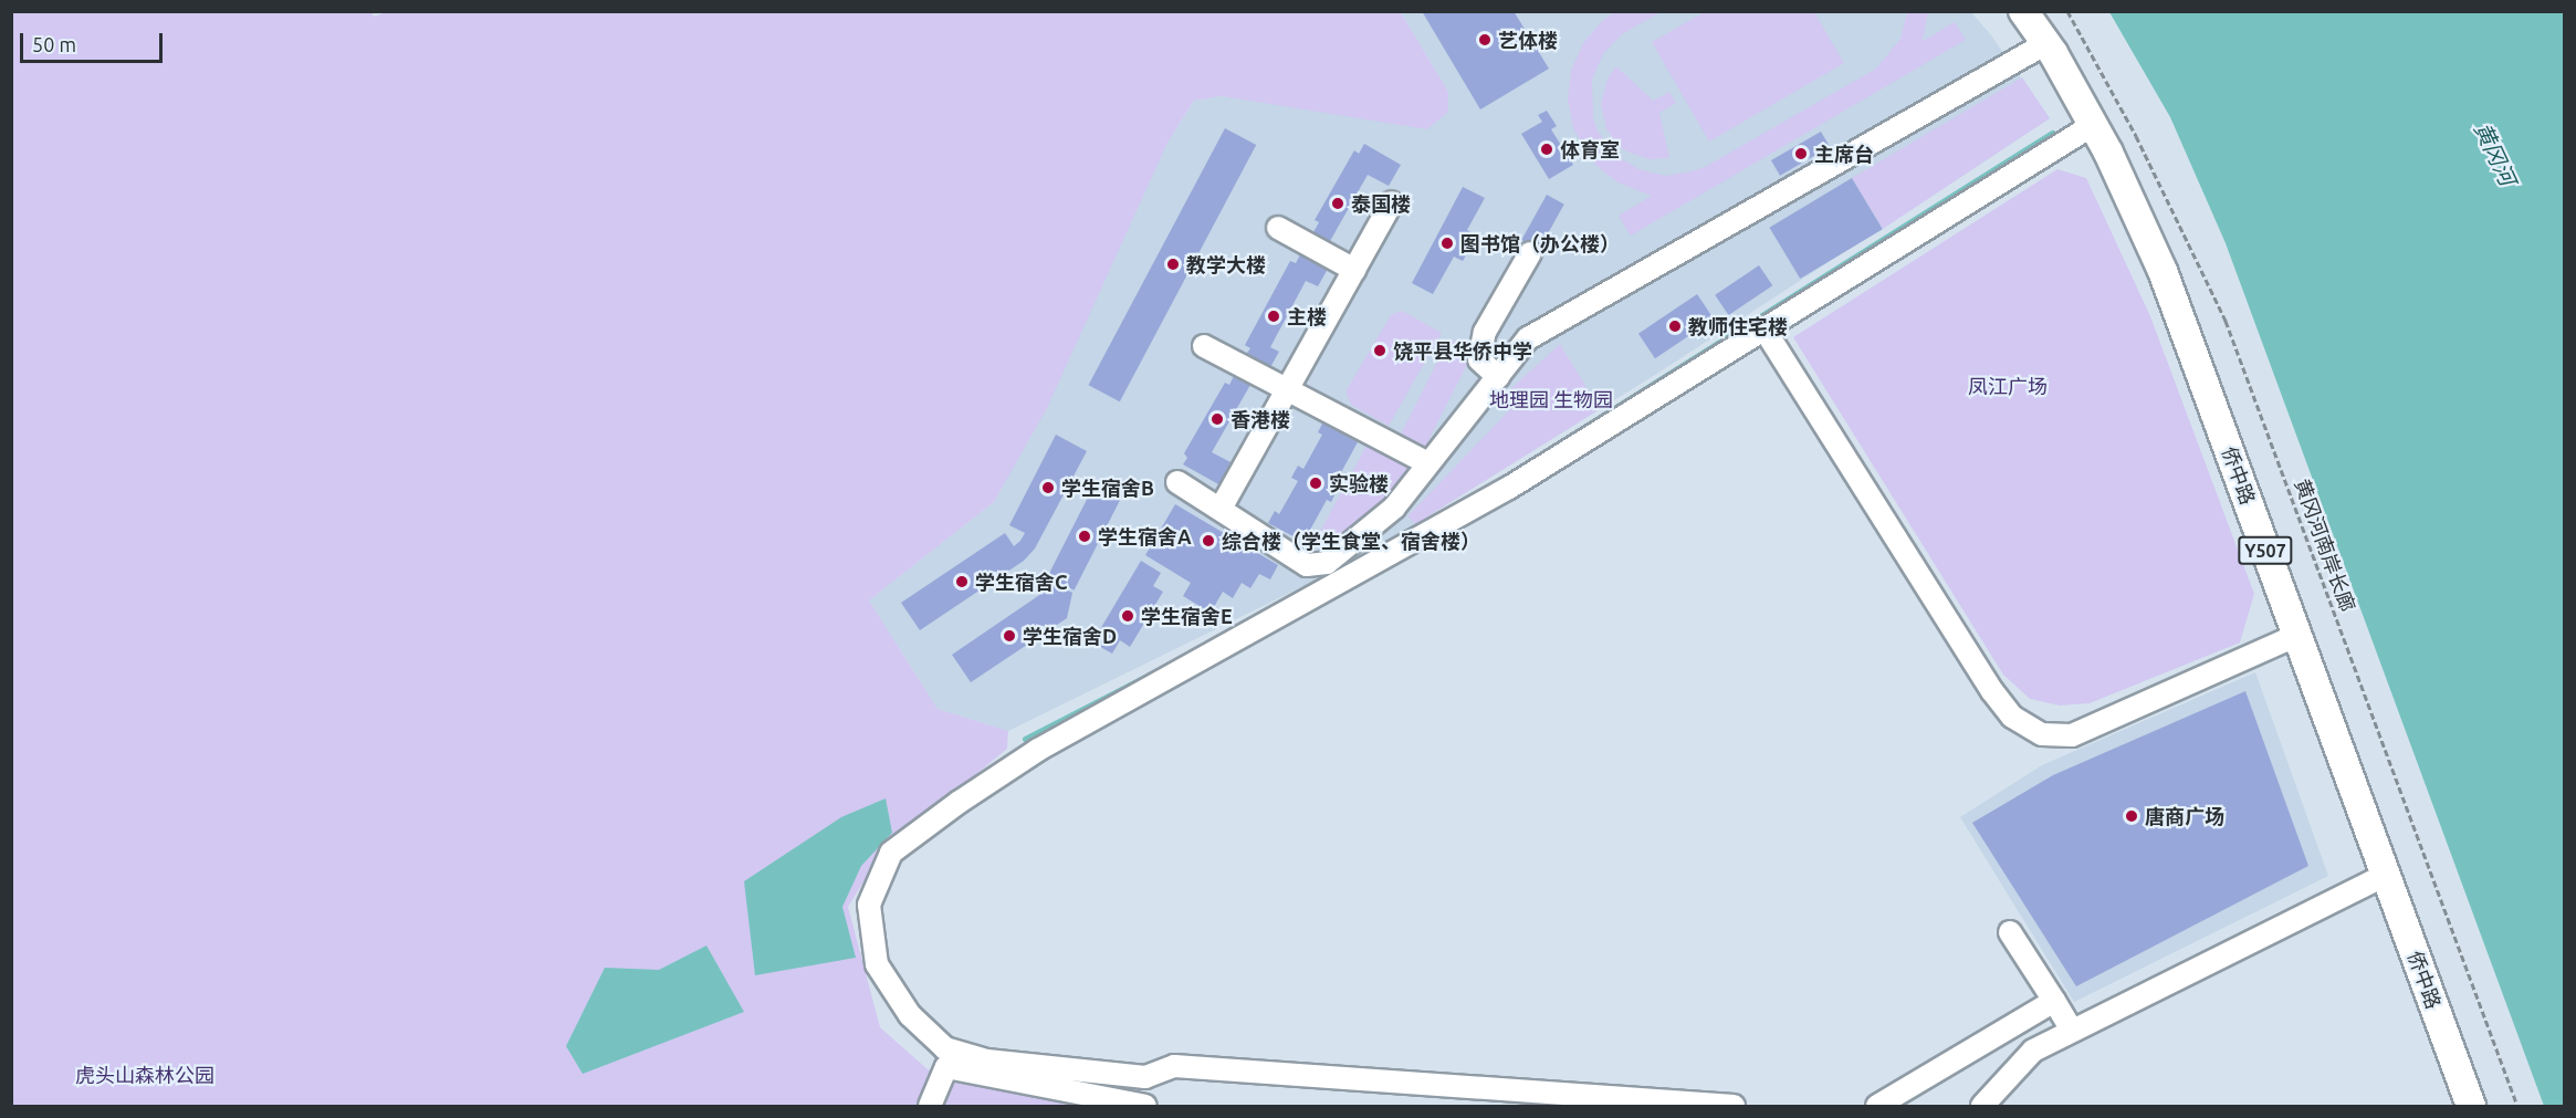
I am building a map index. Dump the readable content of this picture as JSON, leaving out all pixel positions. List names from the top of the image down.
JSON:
{
  "streets": {
    "main road": ["侨中路", "Y507"],
    "path": ["黄冈河南岸长廊"]
  },
  "water": ["黄冈河"],
  "parks": ["凤江广场", "地理园 生物园", "虎头山森林公园"],
  "places": [
    "艺体楼",
    "体育室",
    "主席台",
    "泰国楼",
    "图书馆（办公楼）",
    "教学大楼",
    "主楼",
    "教师住宅楼",
    "饶平县华侨中学",
    "香港楼",
    "实验楼",
    "学生宿舍B",
    "学生宿舍A",
    "综合楼（学生食堂、宿舍楼）",
    "学生宿舍C",
    "学生宿舍E",
    "学生宿舍D",
    "唐商广场"
  ],
  "scale_bar": "50 m"
}
